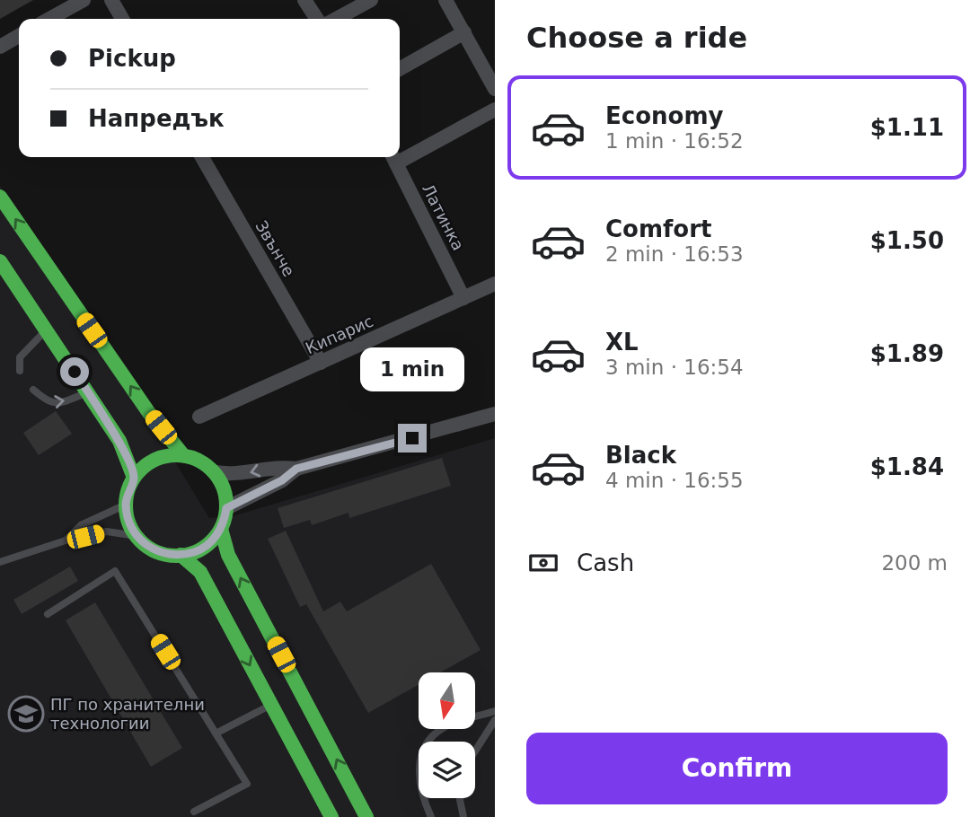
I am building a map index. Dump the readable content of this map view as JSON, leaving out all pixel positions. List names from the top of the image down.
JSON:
{
  "streets": {
    "street": ["Латинка", "Звънче", "Кипарис"]
  },
  "crossings": [
    ["Латинка", "Кипарис"],
    ["Звънче", "Кипарис"]
  ],
  "places": {
    "school or university": ["ПГ по хранителни технологии"]
  },
  "north": "bottom",
  "page": {
    "heading": "Choose a ride",
    "banner": ["Pickup", "Напредък"],
    "list": [
      {
        "name": "Economy",
        "note": "1 min · 16:52",
        "value": "$1.11"
      },
      {
        "name": "Comfort",
        "note": "2 min · 16:53",
        "value": "$1.50"
      },
      {
        "name": "XL",
        "note": "3 min · 16:54",
        "value": "$1.89"
      },
      {
        "name": "Black",
        "note": "4 min · 16:55",
        "value": "$1.84"
      }
    ],
    "bubble": "1 min",
    "pay": ["Cash", "200 m"],
    "buttons": "Confirm"
  }
}
